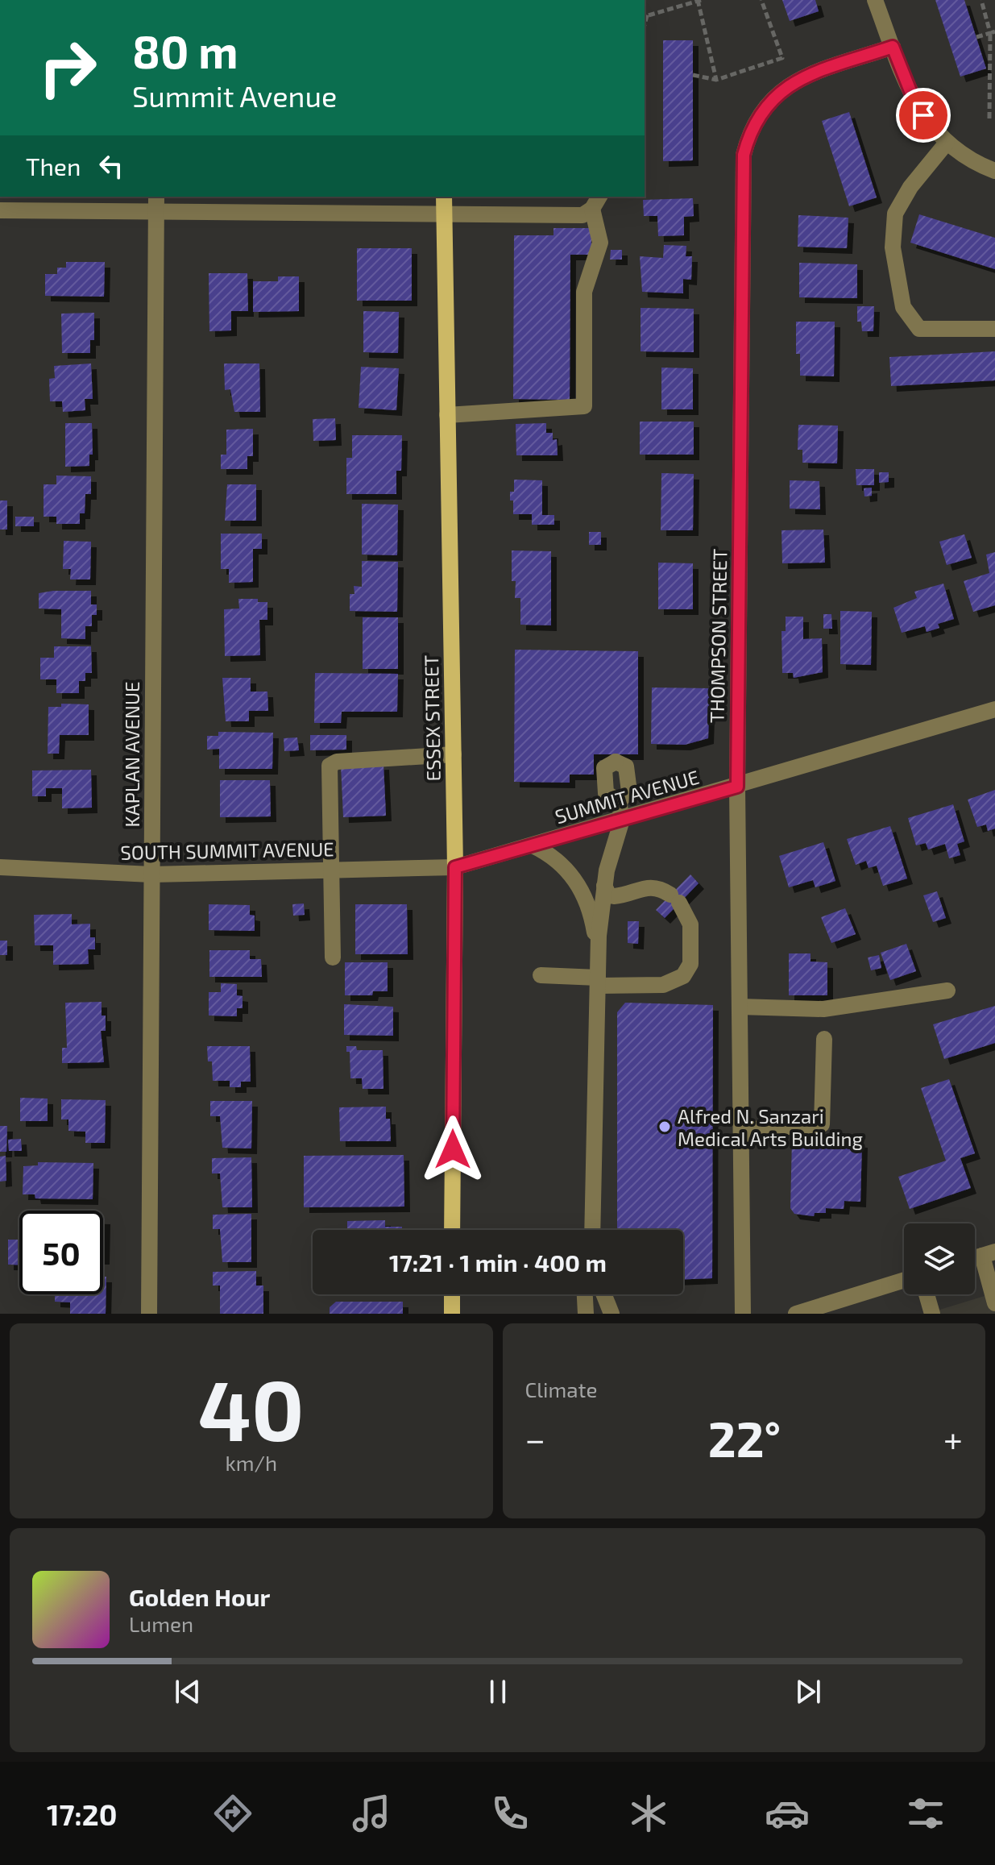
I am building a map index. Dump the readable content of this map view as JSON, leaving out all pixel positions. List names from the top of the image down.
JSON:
{
  "streets": {
    "main road": ["ESSEX STREET"],
    "street": [
      "THOMPSON STREET",
      "KAPLAN AVENUE",
      "SUMMIT AVENUE",
      "SOUTH SUMMIT AVENUE"
    ]
  },
  "crossings": [
    ["THOMPSON STREET", "SUMMIT AVENUE"],
    ["ESSEX STREET", "SUMMIT AVENUE"],
    ["ESSEX STREET", "SOUTH SUMMIT AVENUE"],
    ["KAPLAN AVENUE", "SOUTH SUMMIT AVENUE"],
    ["SUMMIT AVENUE", "SOUTH SUMMIT AVENUE"]
  ],
  "places": ["Alfred N. Sanzari Medical Arts Building"],
  "page": {
    "turn": ["80 m", "Summit Avenue"],
    "then": "Then",
    "limit": "50",
    "trip": "17:21 · 1 min · 400 m",
    "tile": [
      ["40", "km/h"],
      "Climate"
    ],
    "heat": ["−", "22°", "+"],
    "song": ["Golden Hour", "Lumen"],
    "tabs": "17:20"
  }
}
